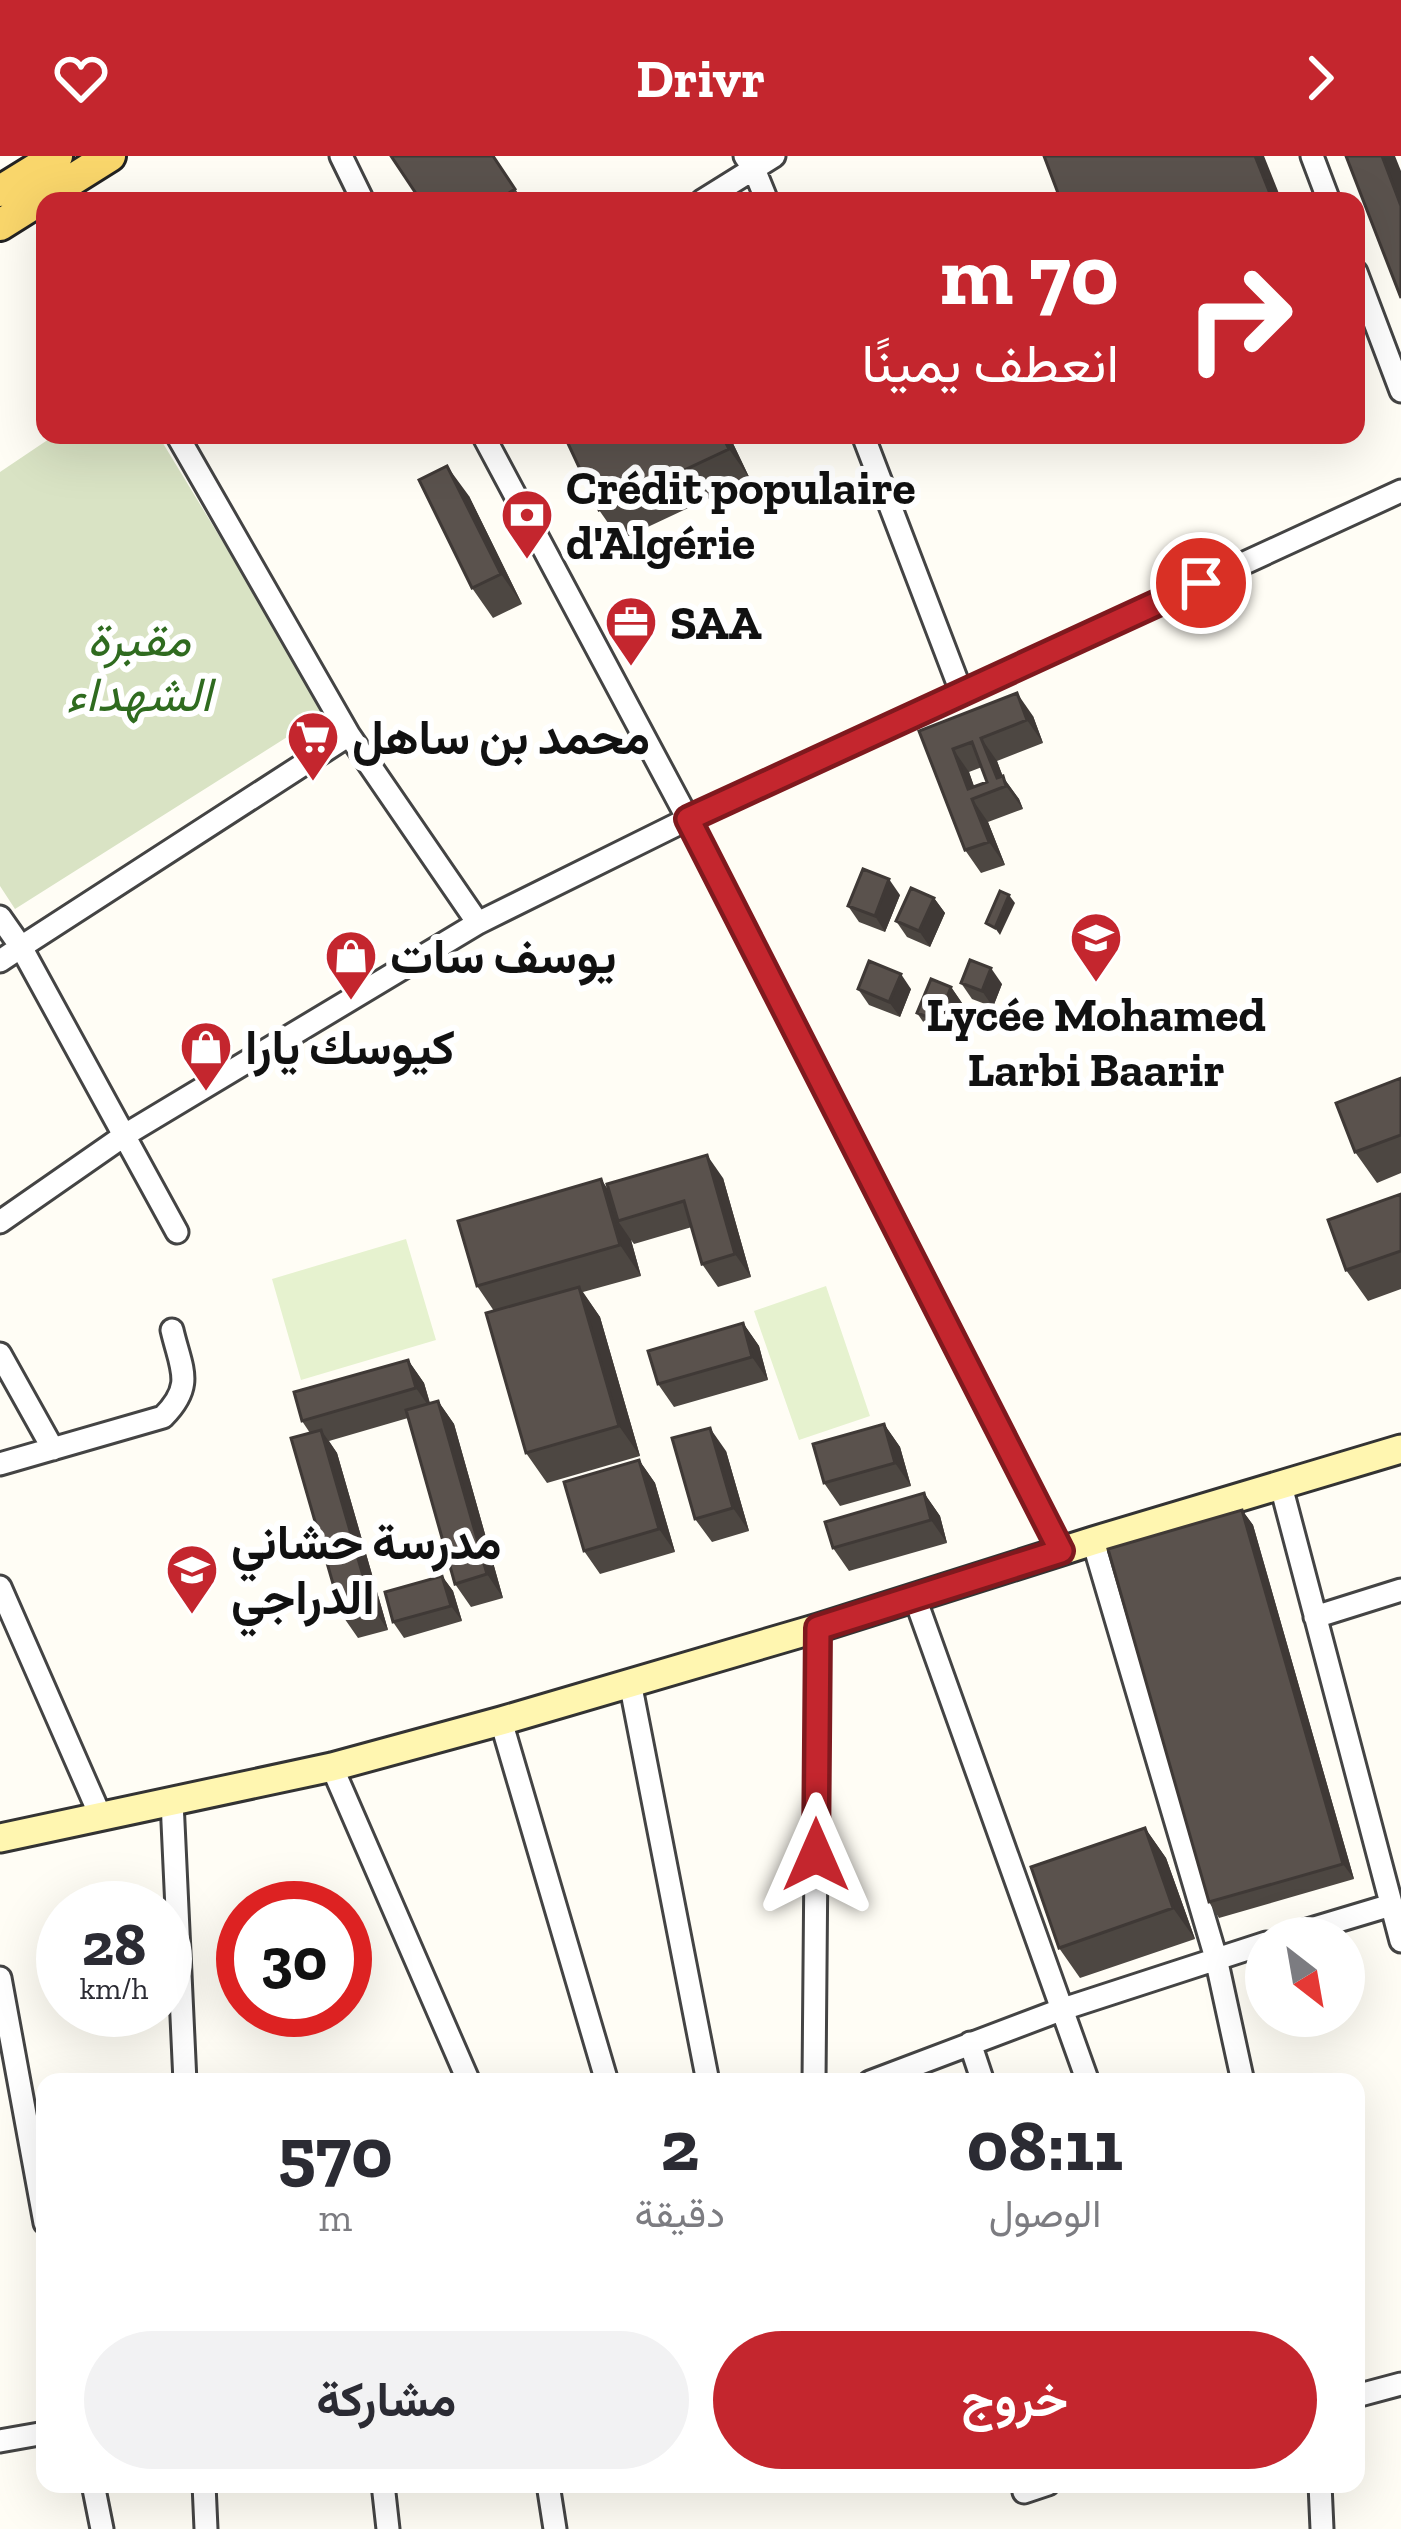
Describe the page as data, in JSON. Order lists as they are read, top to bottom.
{
  "parks": ["مقبرة الشهداء"],
  "places": {
    "bank": ["Crédit populaire d'Algérie"],
    "office": ["SAA"],
    "supermarket": ["محمد بن ساهل"],
    "school or university": ["Lycée Mohamed Larbi Baarir", "مدرسة حشاني الدراجي"],
    "shop": ["يوسف سات", "كيوسك يارا"]
  },
  "north": "bottom right",
  "page": {
    "header": "Drivr",
    "turn": ["70 m", "انعطف يمينًا"],
    "speed": "28 km/h",
    "limit": "30",
    "eta": [
      "08:11",
      "الوصول",
      "2",
      "دقيقة",
      "570",
      "m"
    ],
    "buttons": ["خروج", "مشاركة"]
  }
}
